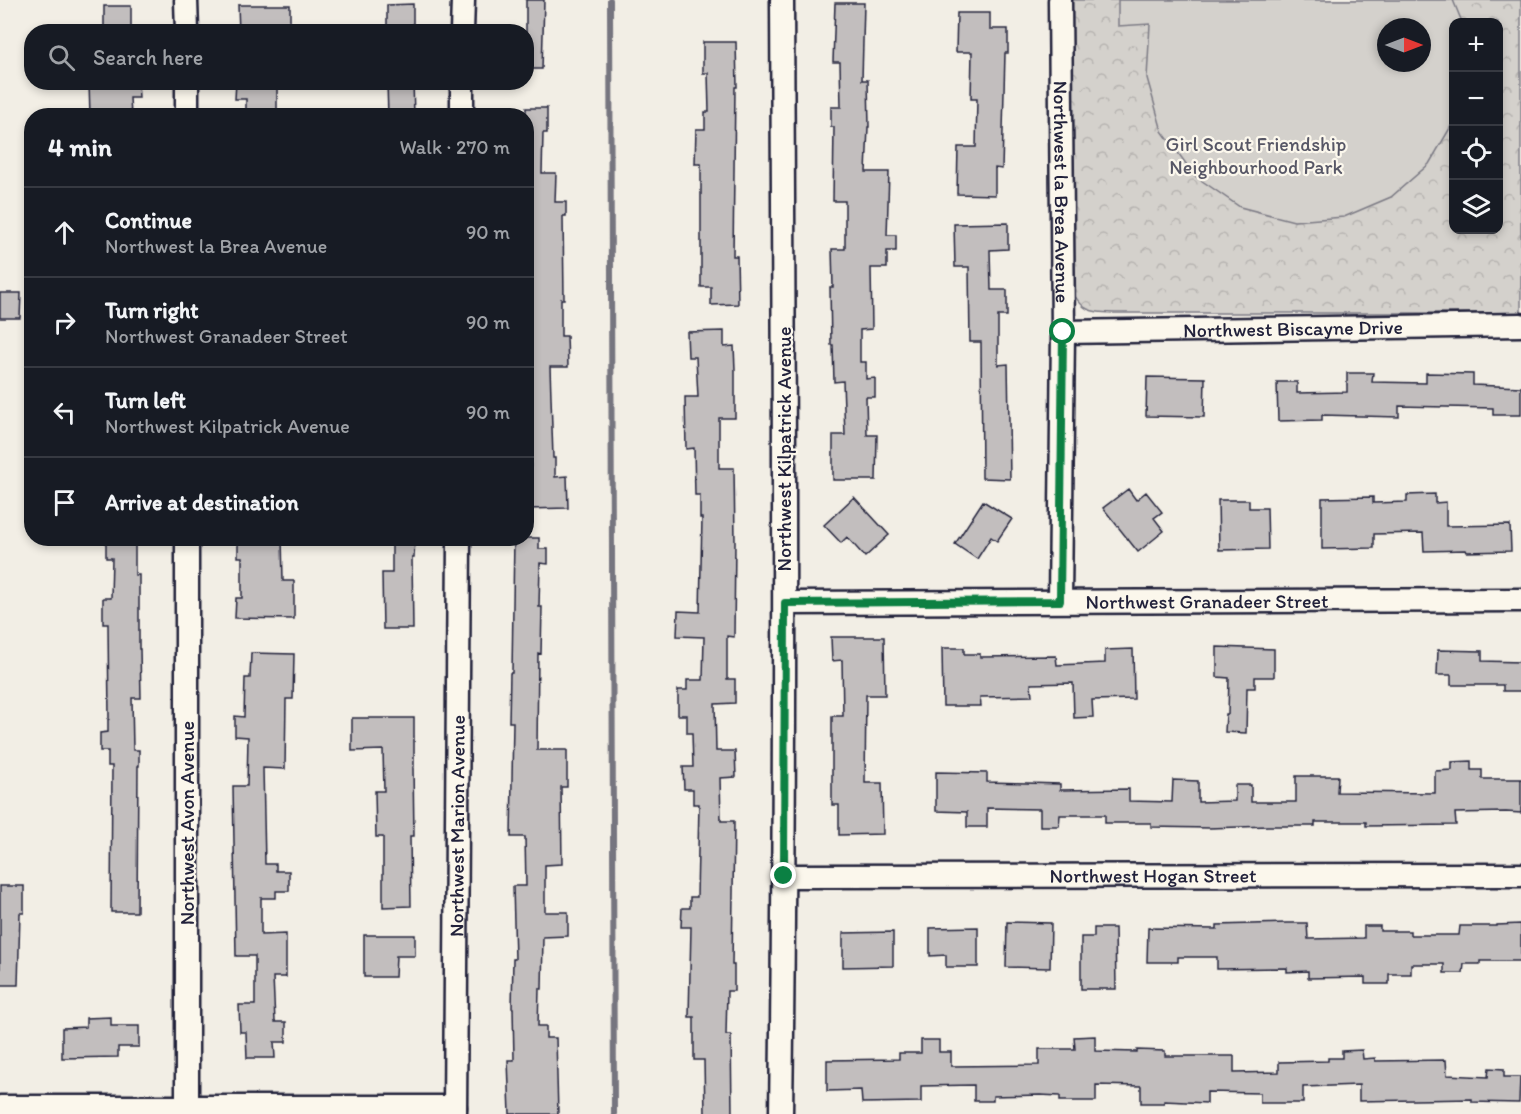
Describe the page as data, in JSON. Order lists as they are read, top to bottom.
{
  "streets": {
    "street": [
      "Northwest la Brea Avenue",
      "Northwest Biscayne Drive",
      "Northwest Kilpatrick Avenue",
      "Northwest Granadeer Street",
      "Northwest Avon Avenue",
      "Northwest Marion Avenue",
      "Northwest Hogan Street"
    ]
  },
  "crossings": [
    ["Northwest la Brea Avenue", "Northwest Biscayne Drive"],
    ["Northwest la Brea Avenue", "Northwest Granadeer Street"],
    ["Northwest Kilpatrick Avenue", "Northwest Granadeer Street"],
    ["Northwest Kilpatrick Avenue", "Northwest Hogan Street"]
  ],
  "parks": ["Girl Scout Friendship Neighbourhood Park"],
  "north": "right",
  "page": {
    "map_buttons": ["+", "−"],
    "search": "Search here",
    "heading": ["4 min", "Walk · 270 m"],
    "list": [
      ["Continue", "Northwest la Brea Avenue", "90 m"],
      ["Turn right", "Northwest Granadeer Street", "90 m"],
      ["Turn left", "Northwest Kilpatrick Avenue", "90 m"],
      "Arrive at destination"
    ]
  }
}
